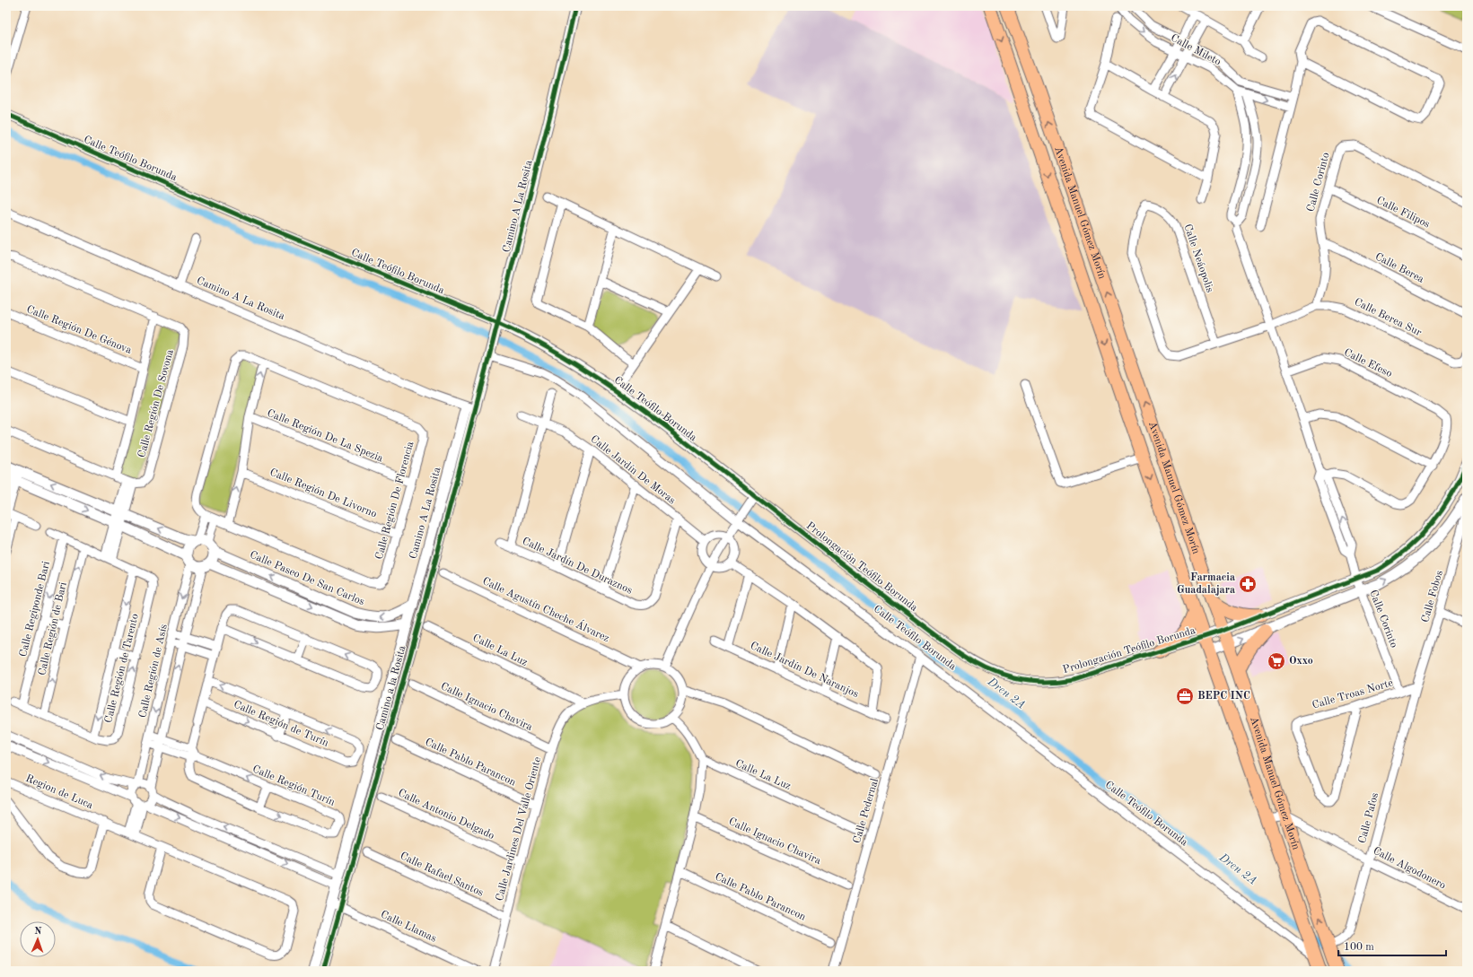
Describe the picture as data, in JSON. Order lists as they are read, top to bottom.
{
  "streets": {
    "main road": ["Avenida Manuel Gómez Morín"],
    "street": [
      "Calle Mileto",
      "Calle Teófilo Borunda",
      "Calle Corinto",
      "Camino A La Rosita",
      "Calle Filipos",
      "Calle Neáopolis",
      "Calle Berea",
      "Calle Berea Sur",
      "Calle Región De Génova",
      "Calle Efeso",
      "Calle Región De Sovona",
      "Calle Región De La Spezia",
      "Calle Jardín De Moras",
      "Calle Región De Livorno",
      "Calle Región De Florencia",
      "Calle Jardín De Duraznos",
      "Prolongación Teófilo Borunda",
      "Calle Paseo De San Carlos",
      "Calle Fobos",
      "Calle Regiponde Bari",
      "Calle Agustín Cheche Álvarez",
      "Calle Región de Bari",
      "Calle La Luz",
      "Calle Región de Tarento",
      "Calle Jardín De Naranjos",
      "Calle Región de Asís",
      "Camino a la Rosita",
      "Calle Troas Norte",
      "Calle Ignacio Chavira",
      "Calle Región de Turín",
      "Calle Pablo Parancon",
      "Calle Región Turín",
      "Region de Luca",
      "Calle Pedernal",
      "Calle Antonio Delgado",
      "Calle Pafos",
      "Calle Jardines Del Valle Oriente",
      "Calle Algodonero",
      "Calle Rafael Santos",
      "Calle Llamas"
    ]
  },
  "crossings": [
    ["Calle Teófilo Borunda", "Camino A La Rosita"],
    ["Calle Teófilo Borunda", "Avenida Manuel Gómez Morín"],
    ["Calle Teófilo Borunda", "Prolongación Teófilo Borunda"],
    ["Calle Teófilo Borunda", "Calle Pedernal"],
    ["Calle Corinto", "Calle Filipos"],
    ["Calle Corinto", "Calle Berea"],
    ["Calle Corinto", "Calle Berea Sur"],
    ["Calle Corinto", "Calle Efeso"],
    ["Calle Corinto", "Prolongación Teófilo Borunda"],
    ["Calle Corinto", "Calle Troas Norte"],
    ["Camino A La Rosita", "Calle Paseo De San Carlos"],
    ["Camino A La Rosita", "Camino a la Rosita"],
    ["Avenida Manuel Gómez Morín", "Prolongación Teófilo Borunda"],
    ["Avenida Manuel Gómez Morín", "Calle Pafos"],
    ["Avenida Manuel Gómez Morín", "Calle Algodonero"],
    ["Calle Región De Génova", "Calle Región De Sovona"],
    ["Calle Región De La Spezia", "Calle Región De Florencia"],
    ["Calle Jardín De Moras", "Calle Jardín De Duraznos"],
    ["Calle Región De Livorno", "Calle Región De Florencia"],
    ["Calle Paseo De San Carlos", "Calle Región de Asís"],
    ["Calle Paseo De San Carlos", "Camino a la Rosita"],
    ["Calle Fobos", "Calle Troas Norte"],
    ["Calle Fobos", "Calle Pafos"],
    ["Calle Regiponde Bari", "Calle Región de Tarento"],
    ["Calle Región de Bari", "Calle Región de Tarento"],
    ["Calle La Luz", "Calle Jardines Del Valle Oriente"],
    ["Camino a la Rosita", "Calle Llamas"],
    ["Calle Troas Norte", "Calle Pafos"],
    ["Calle Ignacio Chavira", "Calle Jardines Del Valle Oriente"],
    ["Calle Pablo Parancon", "Calle Jardines Del Valle Oriente"],
    ["Calle Antonio Delgado", "Calle Jardines Del Valle Oriente"],
    ["Calle Pafos", "Calle Algodonero"],
    ["Calle Jardines Del Valle Oriente", "Calle Rafael Santos"]
  ],
  "one_way": ["Calle Región de Bari"],
  "water": ["Dren 2A"],
  "places": {
    "pharmacy": ["Farmacia Guadalajara"],
    "supermarket": ["Oxxo"],
    "office": ["BEPC INC"]
  },
  "scale_bar": "100 m",
  "north": "top"
}
